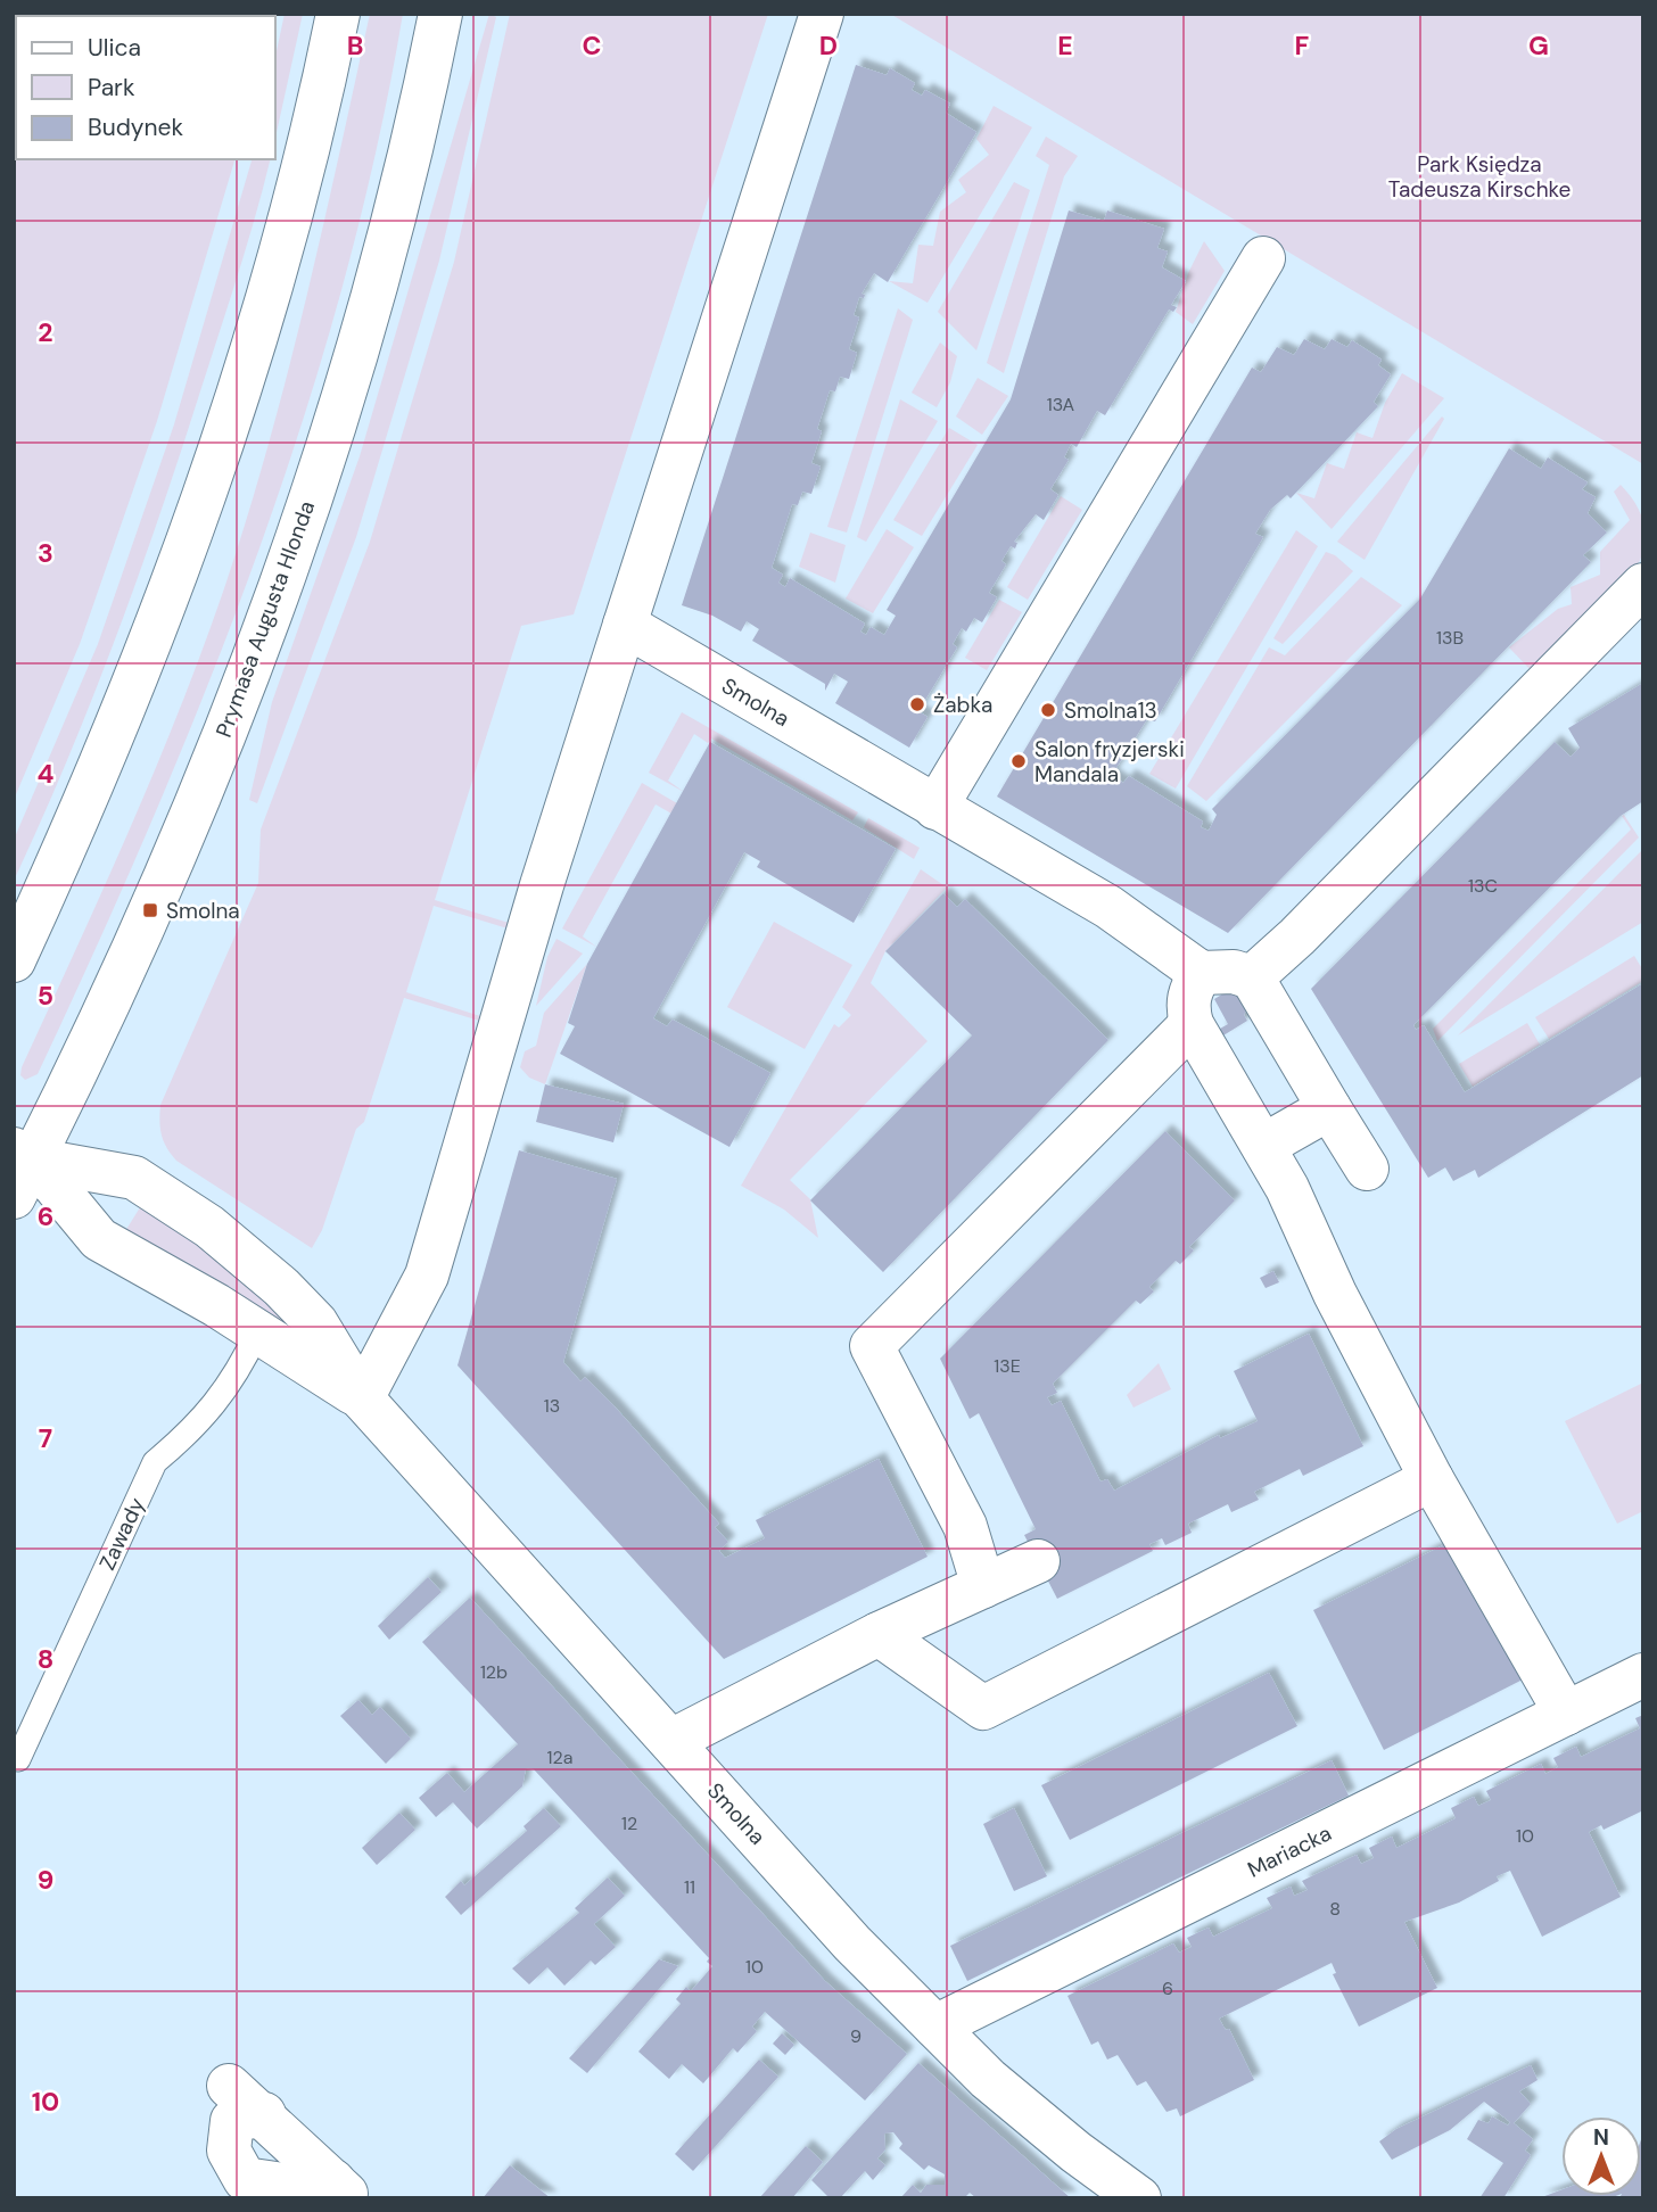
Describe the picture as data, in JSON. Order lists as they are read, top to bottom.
{
  "streets": {
    "street": ["Prymasa Augusta Hlonda", "Smolna", "Mariacka"],
    "lane": ["Zawady"]
  },
  "crossings": [
    ["Prymasa Augusta Hlonda", "Smolna"],
    ["Smolna", "Zawady"],
    ["Smolna", "Mariacka"]
  ],
  "parks": ["Park Księdza Tadeusza Kirschke"],
  "places": {
    "other": ["Żabka", "Smolna13", "Salon fryzjerski Mandala"],
    "transit": ["Smolna"]
  },
  "house_numbers": [
    "13A",
    "13B",
    "13C",
    "13E",
    "13",
    "12b",
    "12a",
    "12",
    "10",
    "11",
    "8",
    "10",
    "6",
    "9"
  ],
  "legend": ["Ulica", "Park", "Budynek"],
  "north": "top",
  "grid": {
    "columns": [
      "B",
      "C",
      "D",
      "E",
      "F",
      "G"
    ],
    "rows": [
      "2",
      "3",
      "4",
      "5",
      "6",
      "7",
      "8",
      "9",
      "10"
    ]
  }
}
